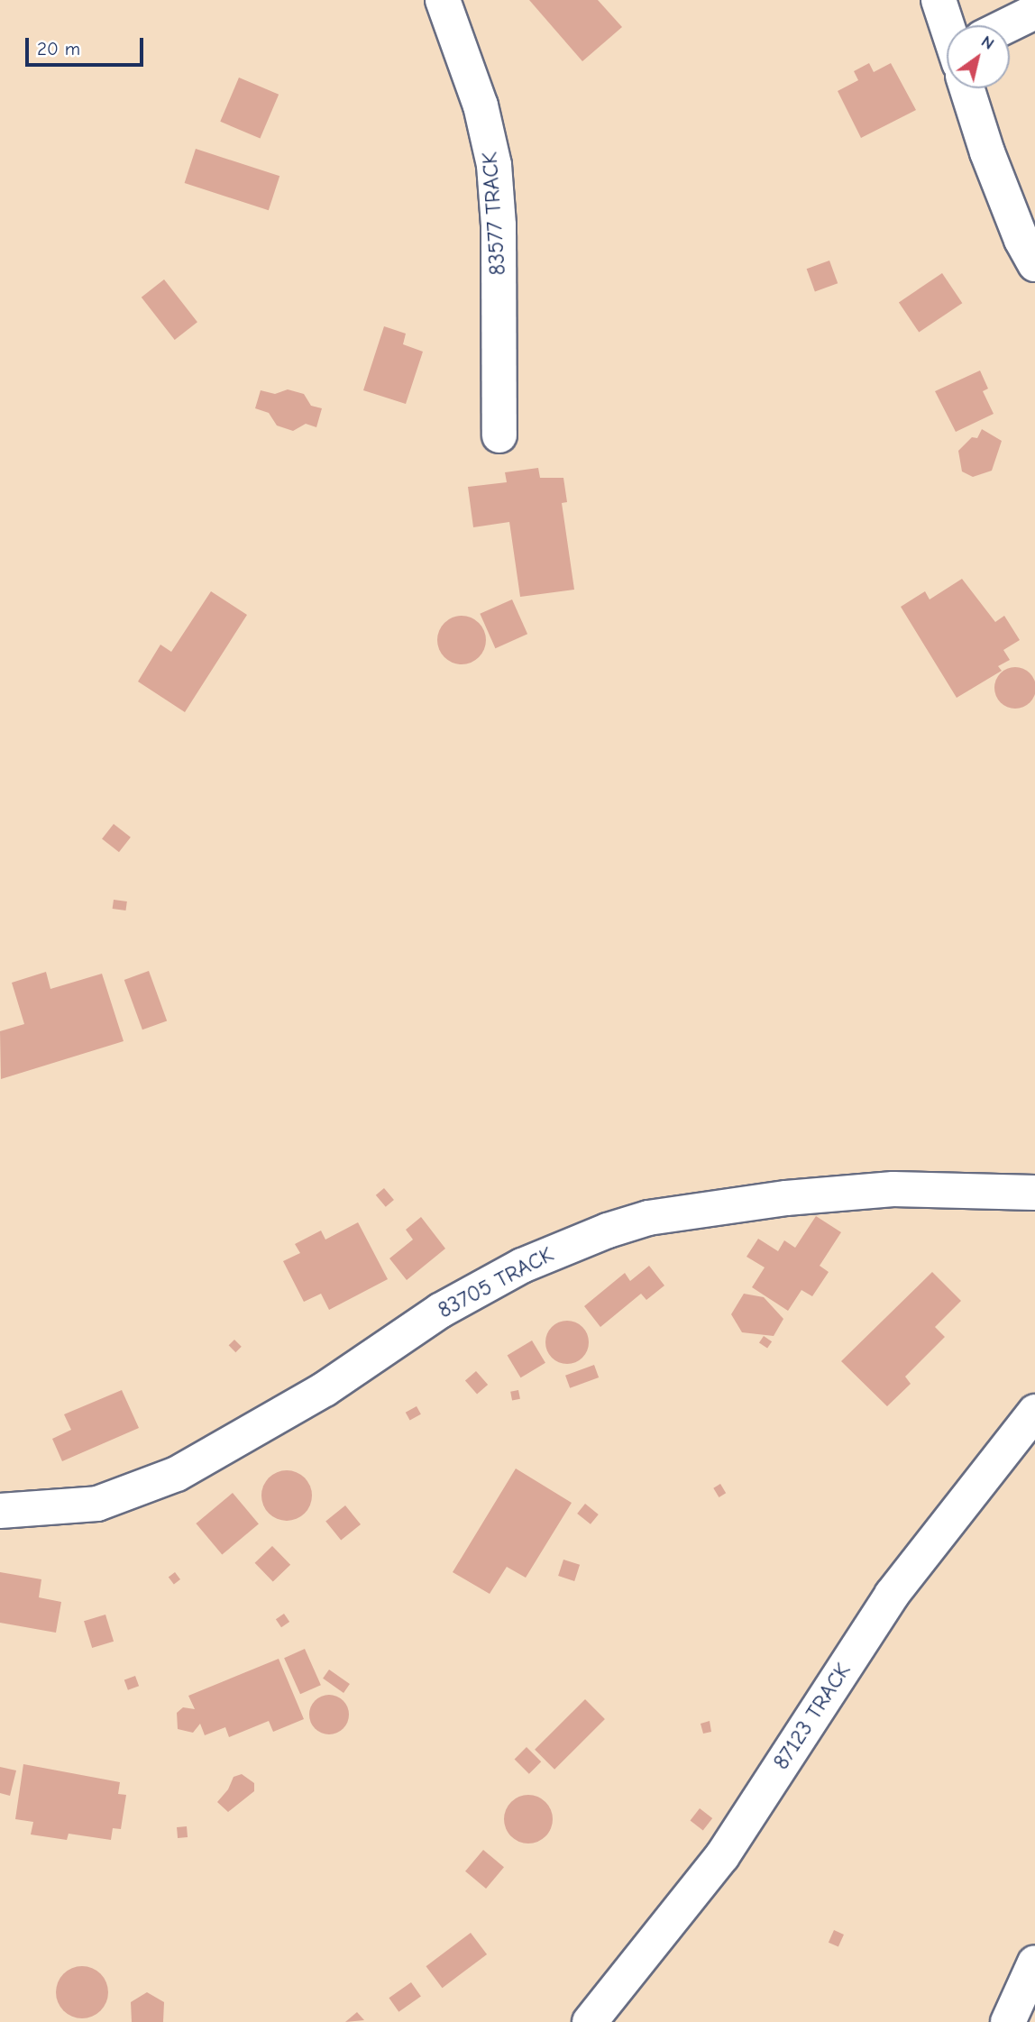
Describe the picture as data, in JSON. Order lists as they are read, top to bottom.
{
  "streets": {
    "street": ["83577 TRACK", "83705 TRACK", "87123 TRACK"]
  },
  "scale_bar": "20 m",
  "north": "top right"
}
